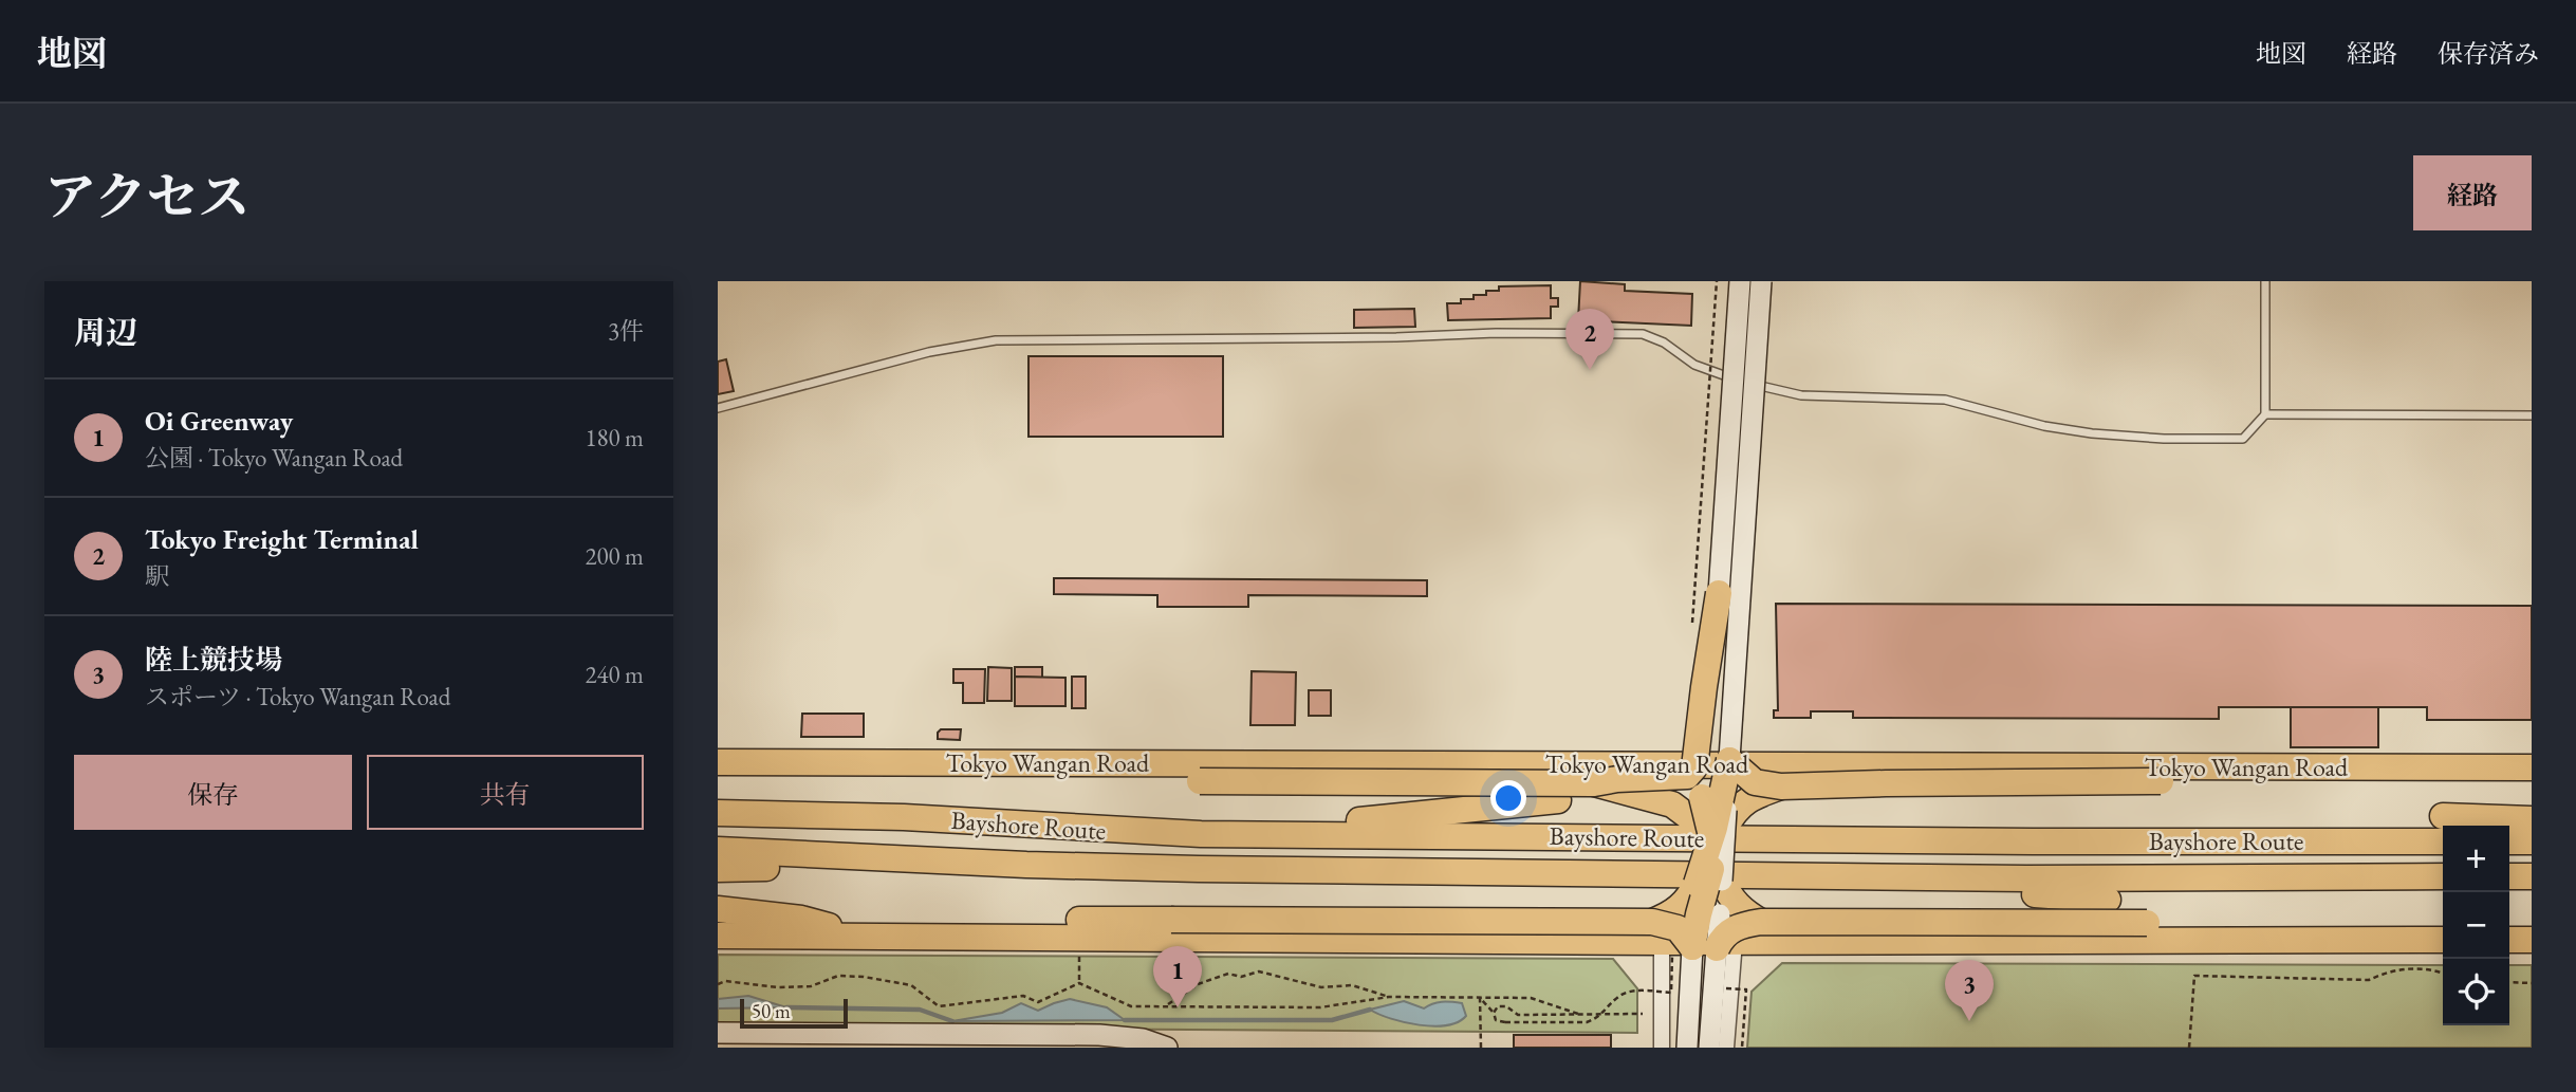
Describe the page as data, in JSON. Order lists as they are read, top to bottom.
{
  "streets": {
    "highway": ["Tokyo Wangan Road", "Bayshore Route"]
  },
  "scale_bar": "50 m",
  "page": {
    "header": "地図",
    "nav": ["地図", "経路", "保存済み"],
    "title": "アクセス",
    "buttons": [
      "経路",
      ["保存", "共有"]
    ],
    "heading": ["周辺", "3件"],
    "pins": ["2", "1", "3"],
    "list": [
      {
        "mark": "1",
        "name": "Oi Greenway",
        "note": "公園 · Tokyo Wangan Road",
        "value": "180 m"
      },
      {
        "mark": "2",
        "name": "Tokyo Freight Terminal",
        "note": "駅",
        "value": "200 m"
      },
      {
        "mark": "3",
        "name": "陸上競技場",
        "note": "スポーツ · Tokyo Wangan Road",
        "value": "240 m"
      }
    ],
    "map_buttons": ["+", "−"],
    "scale": "50 m"
  }
}
